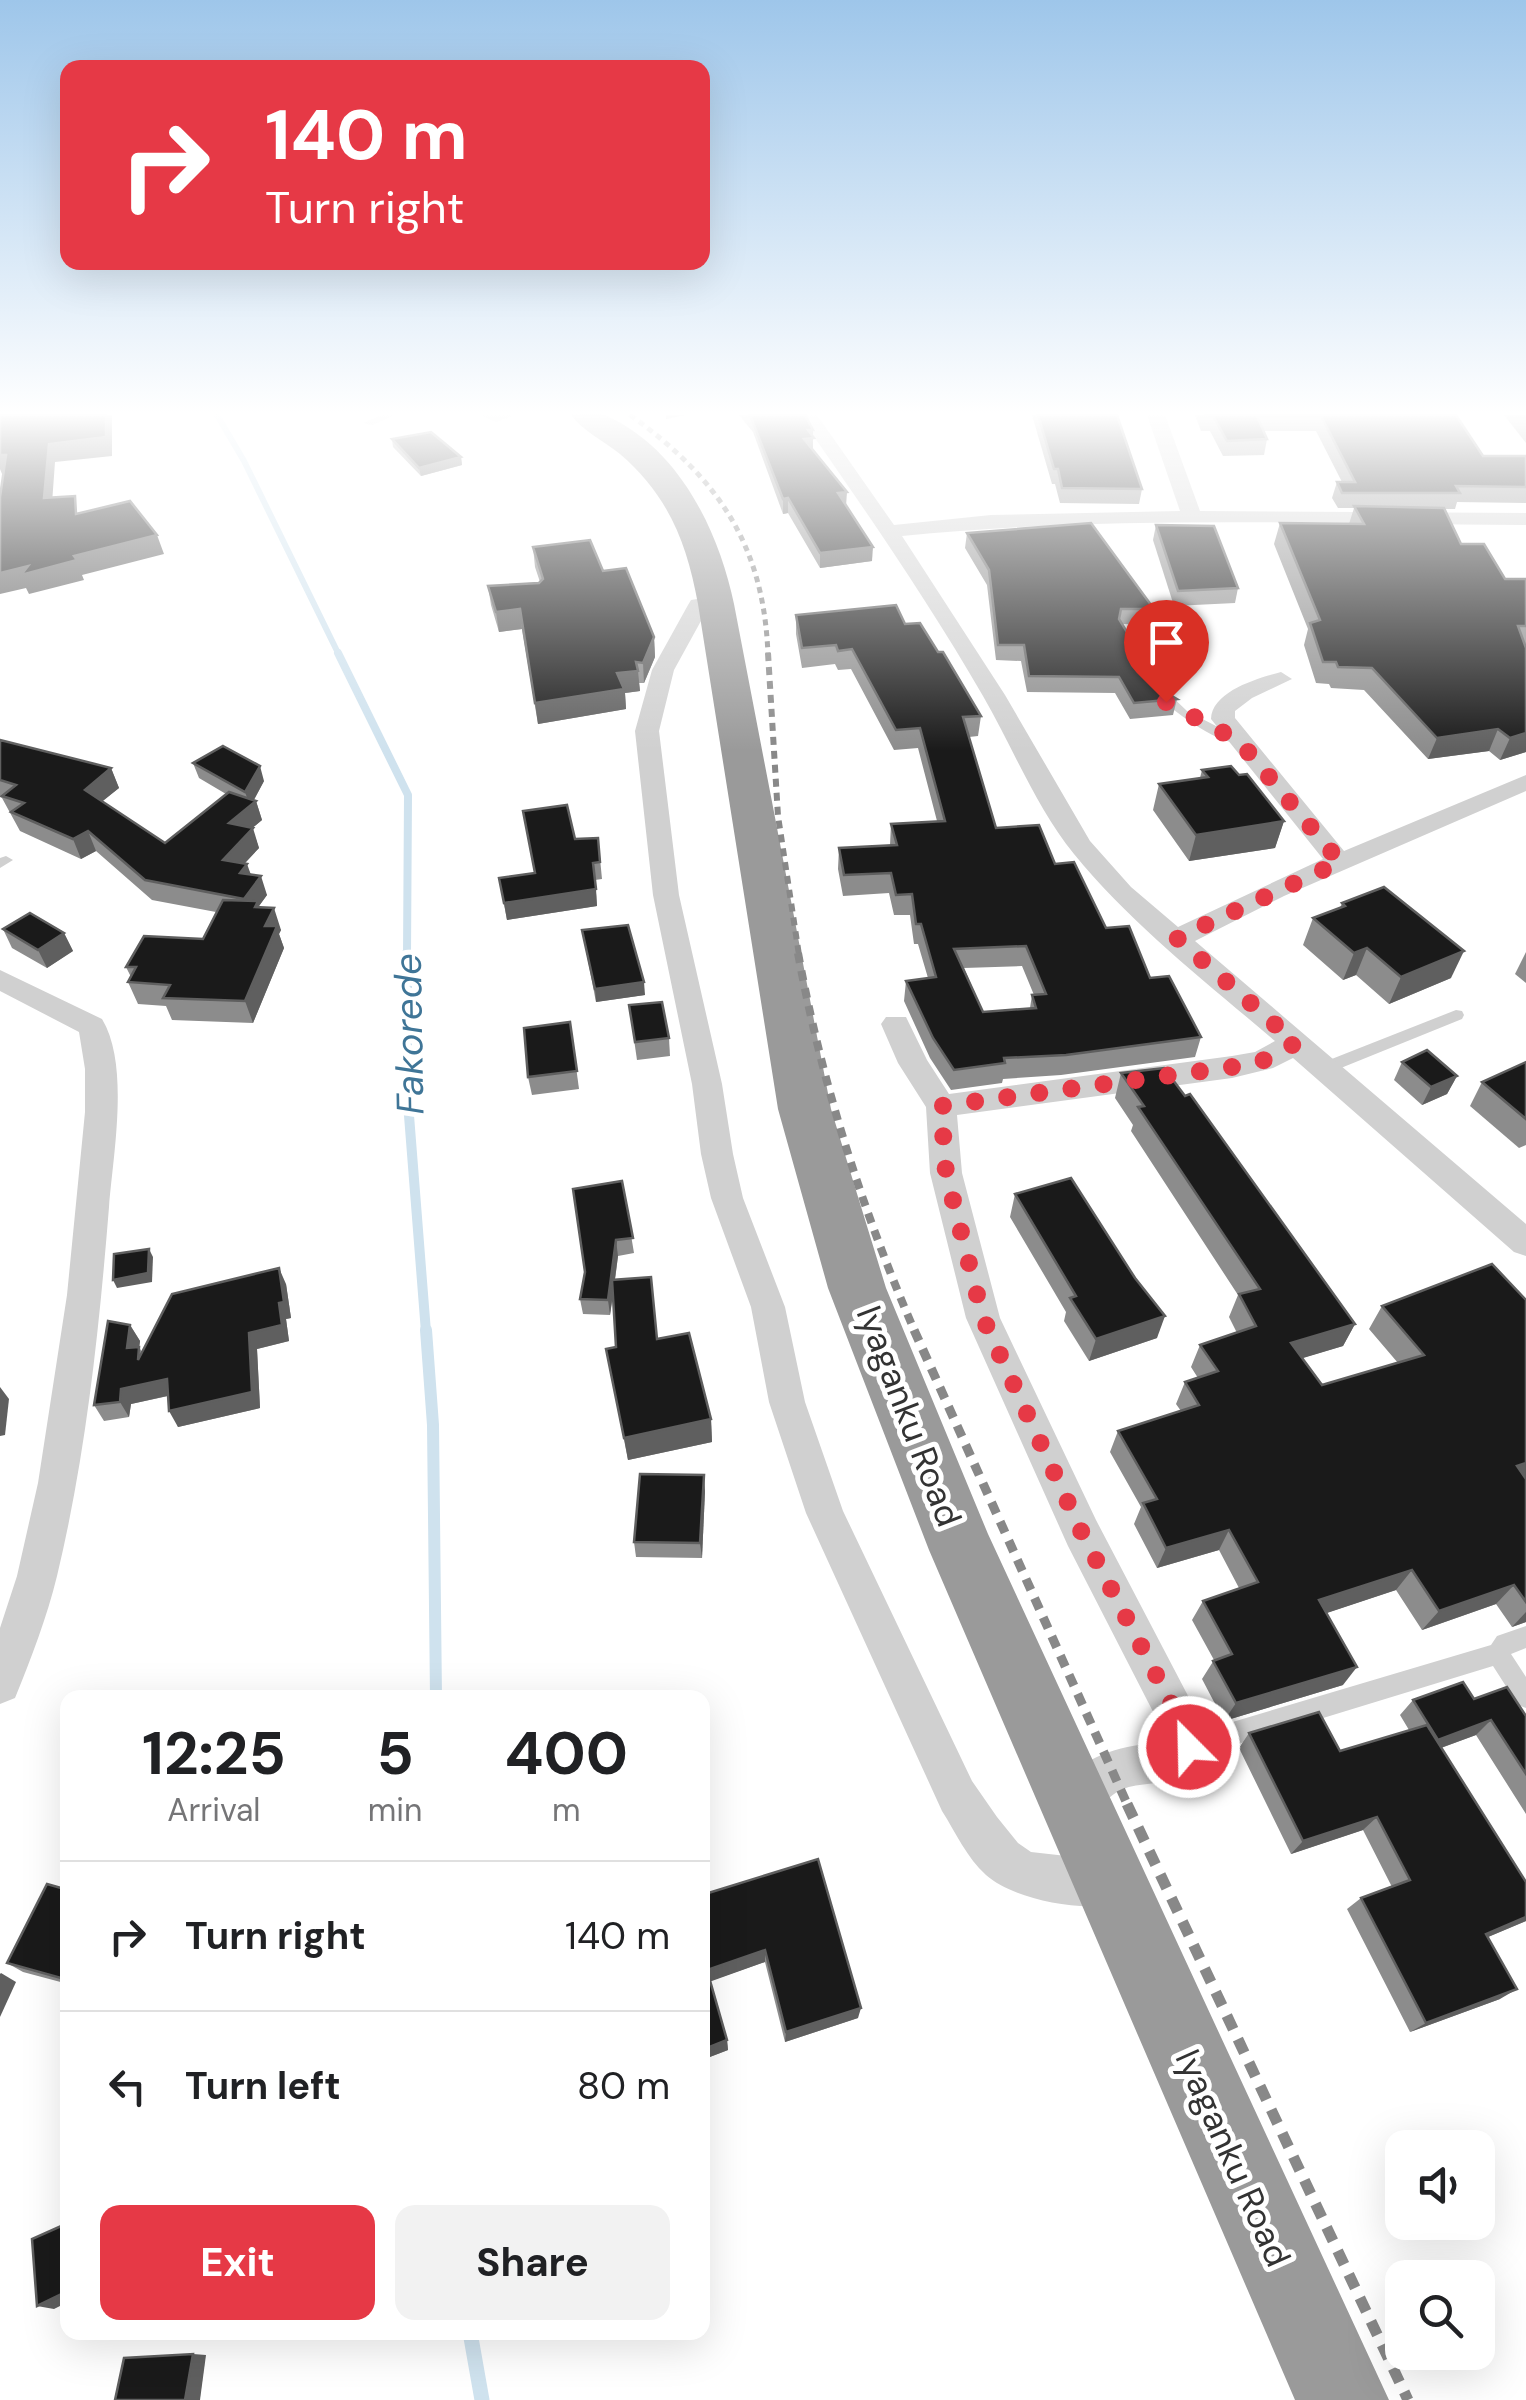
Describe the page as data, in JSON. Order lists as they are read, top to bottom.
{
  "streets": {
    "highway": ["Iyaganku Road"]
  },
  "water": ["Fakorede"],
  "page": {
    "turn": ["140 m", "Turn right"],
    "eta": [
      "12:25",
      "Arrival",
      "5",
      "min",
      "400",
      "m"
    ],
    "list": [
      {
        "name": "Turn right",
        "value": "140 m"
      },
      {
        "name": "Turn left",
        "value": "80 m"
      }
    ],
    "buttons": ["Exit", "Share"]
  }
}
